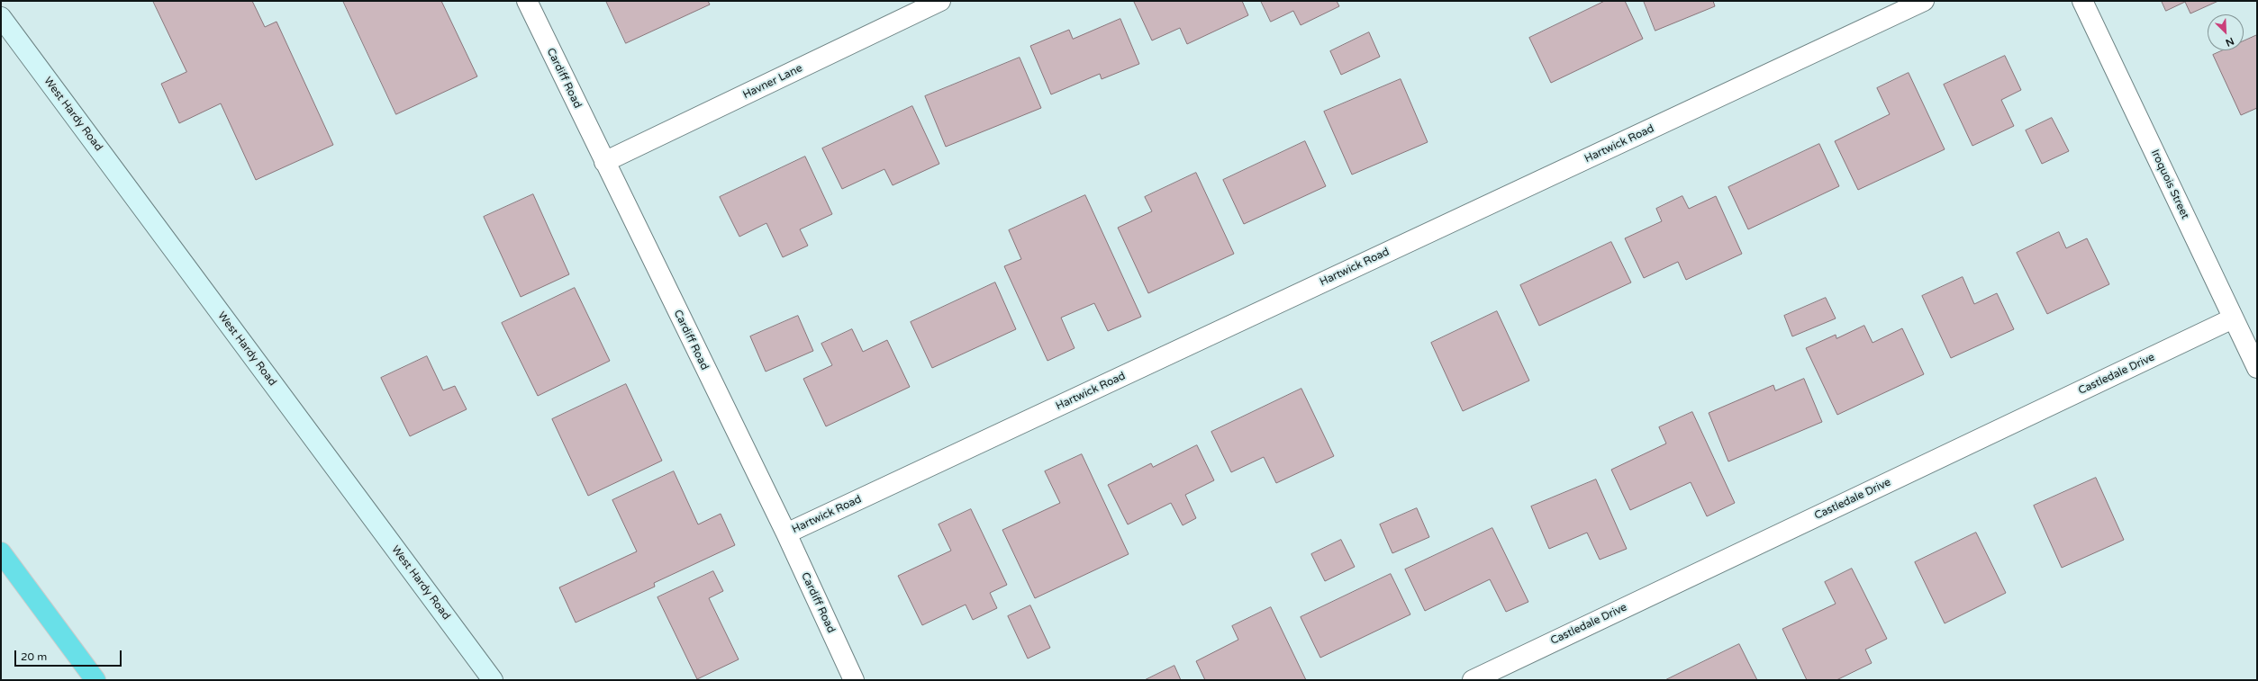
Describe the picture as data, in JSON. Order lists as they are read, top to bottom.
{
  "streets": {
    "main road": ["West Hardy Road"],
    "street": [
      "Cardiff Road",
      "Havner Lane",
      "Hartwick Road",
      "Iroquois Street",
      "Castledale Drive"
    ]
  },
  "crossings": [
    ["Cardiff Road", "Havner Lane"],
    ["Cardiff Road", "Hartwick Road"],
    ["Iroquois Street", "Castledale Drive"]
  ],
  "scale_bar": "20 m",
  "north": "bottom right"
}
